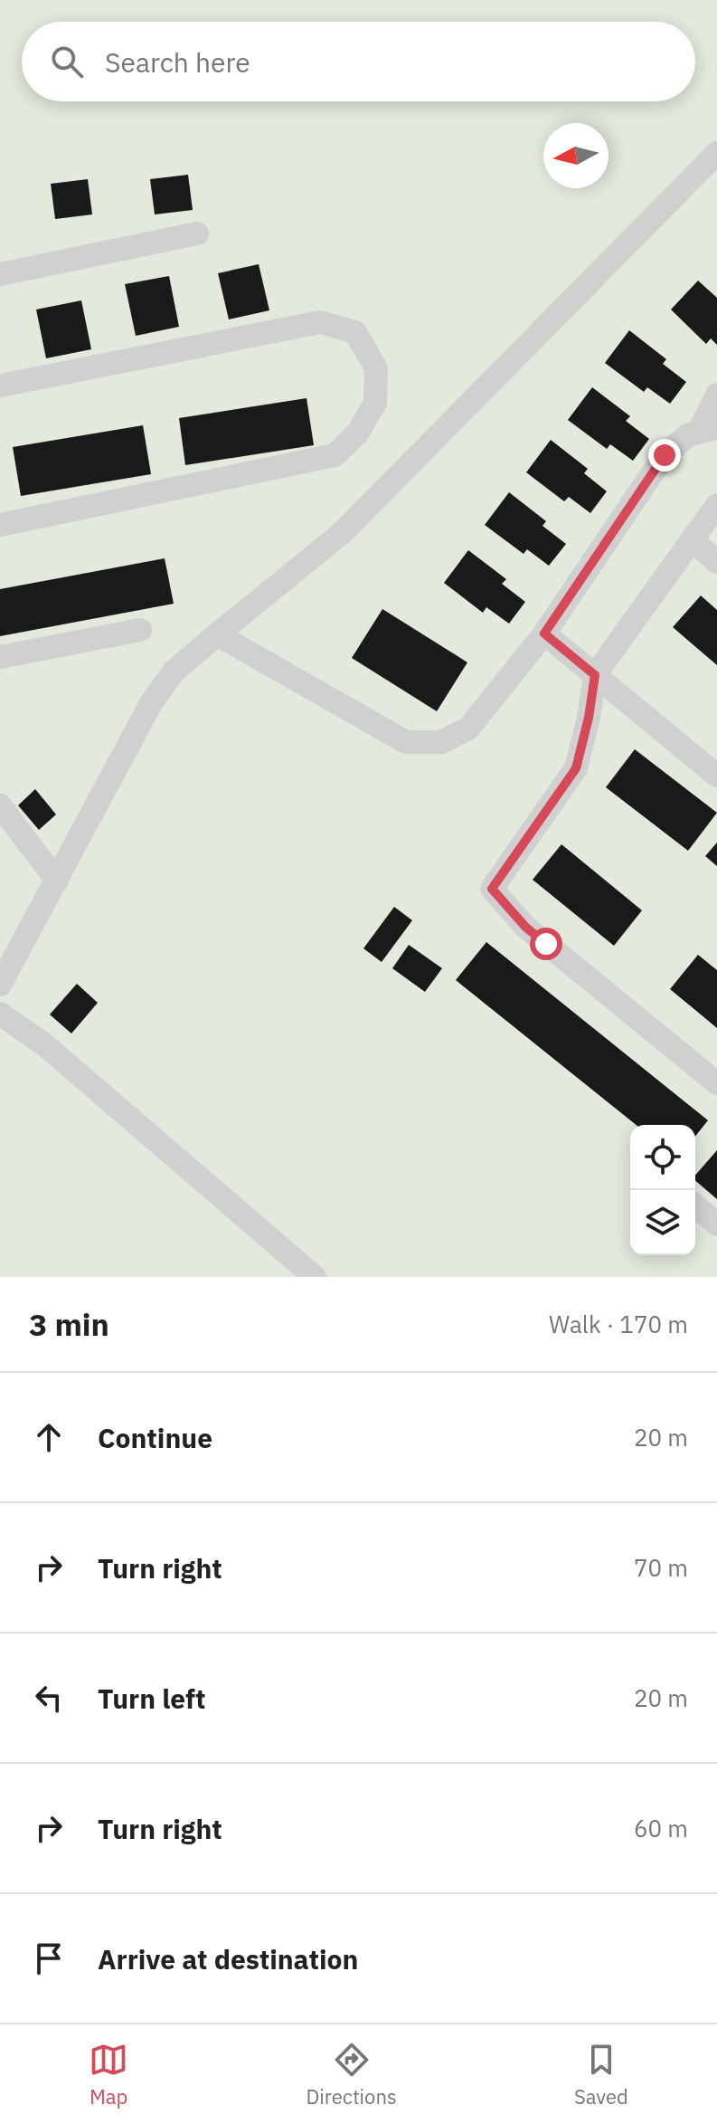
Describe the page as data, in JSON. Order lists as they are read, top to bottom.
{
  "north": "left",
  "page": {
    "search": "Search here",
    "heading": ["3 min", "Walk · 170 m"],
    "list": [
      ["Continue", "20 m"],
      ["Turn right", "70 m"],
      ["Turn left", "20 m"],
      ["Turn right", "60 m"],
      "Arrive at destination"
    ],
    "nav": ["Map", "Directions", "Saved"]
  }
}
